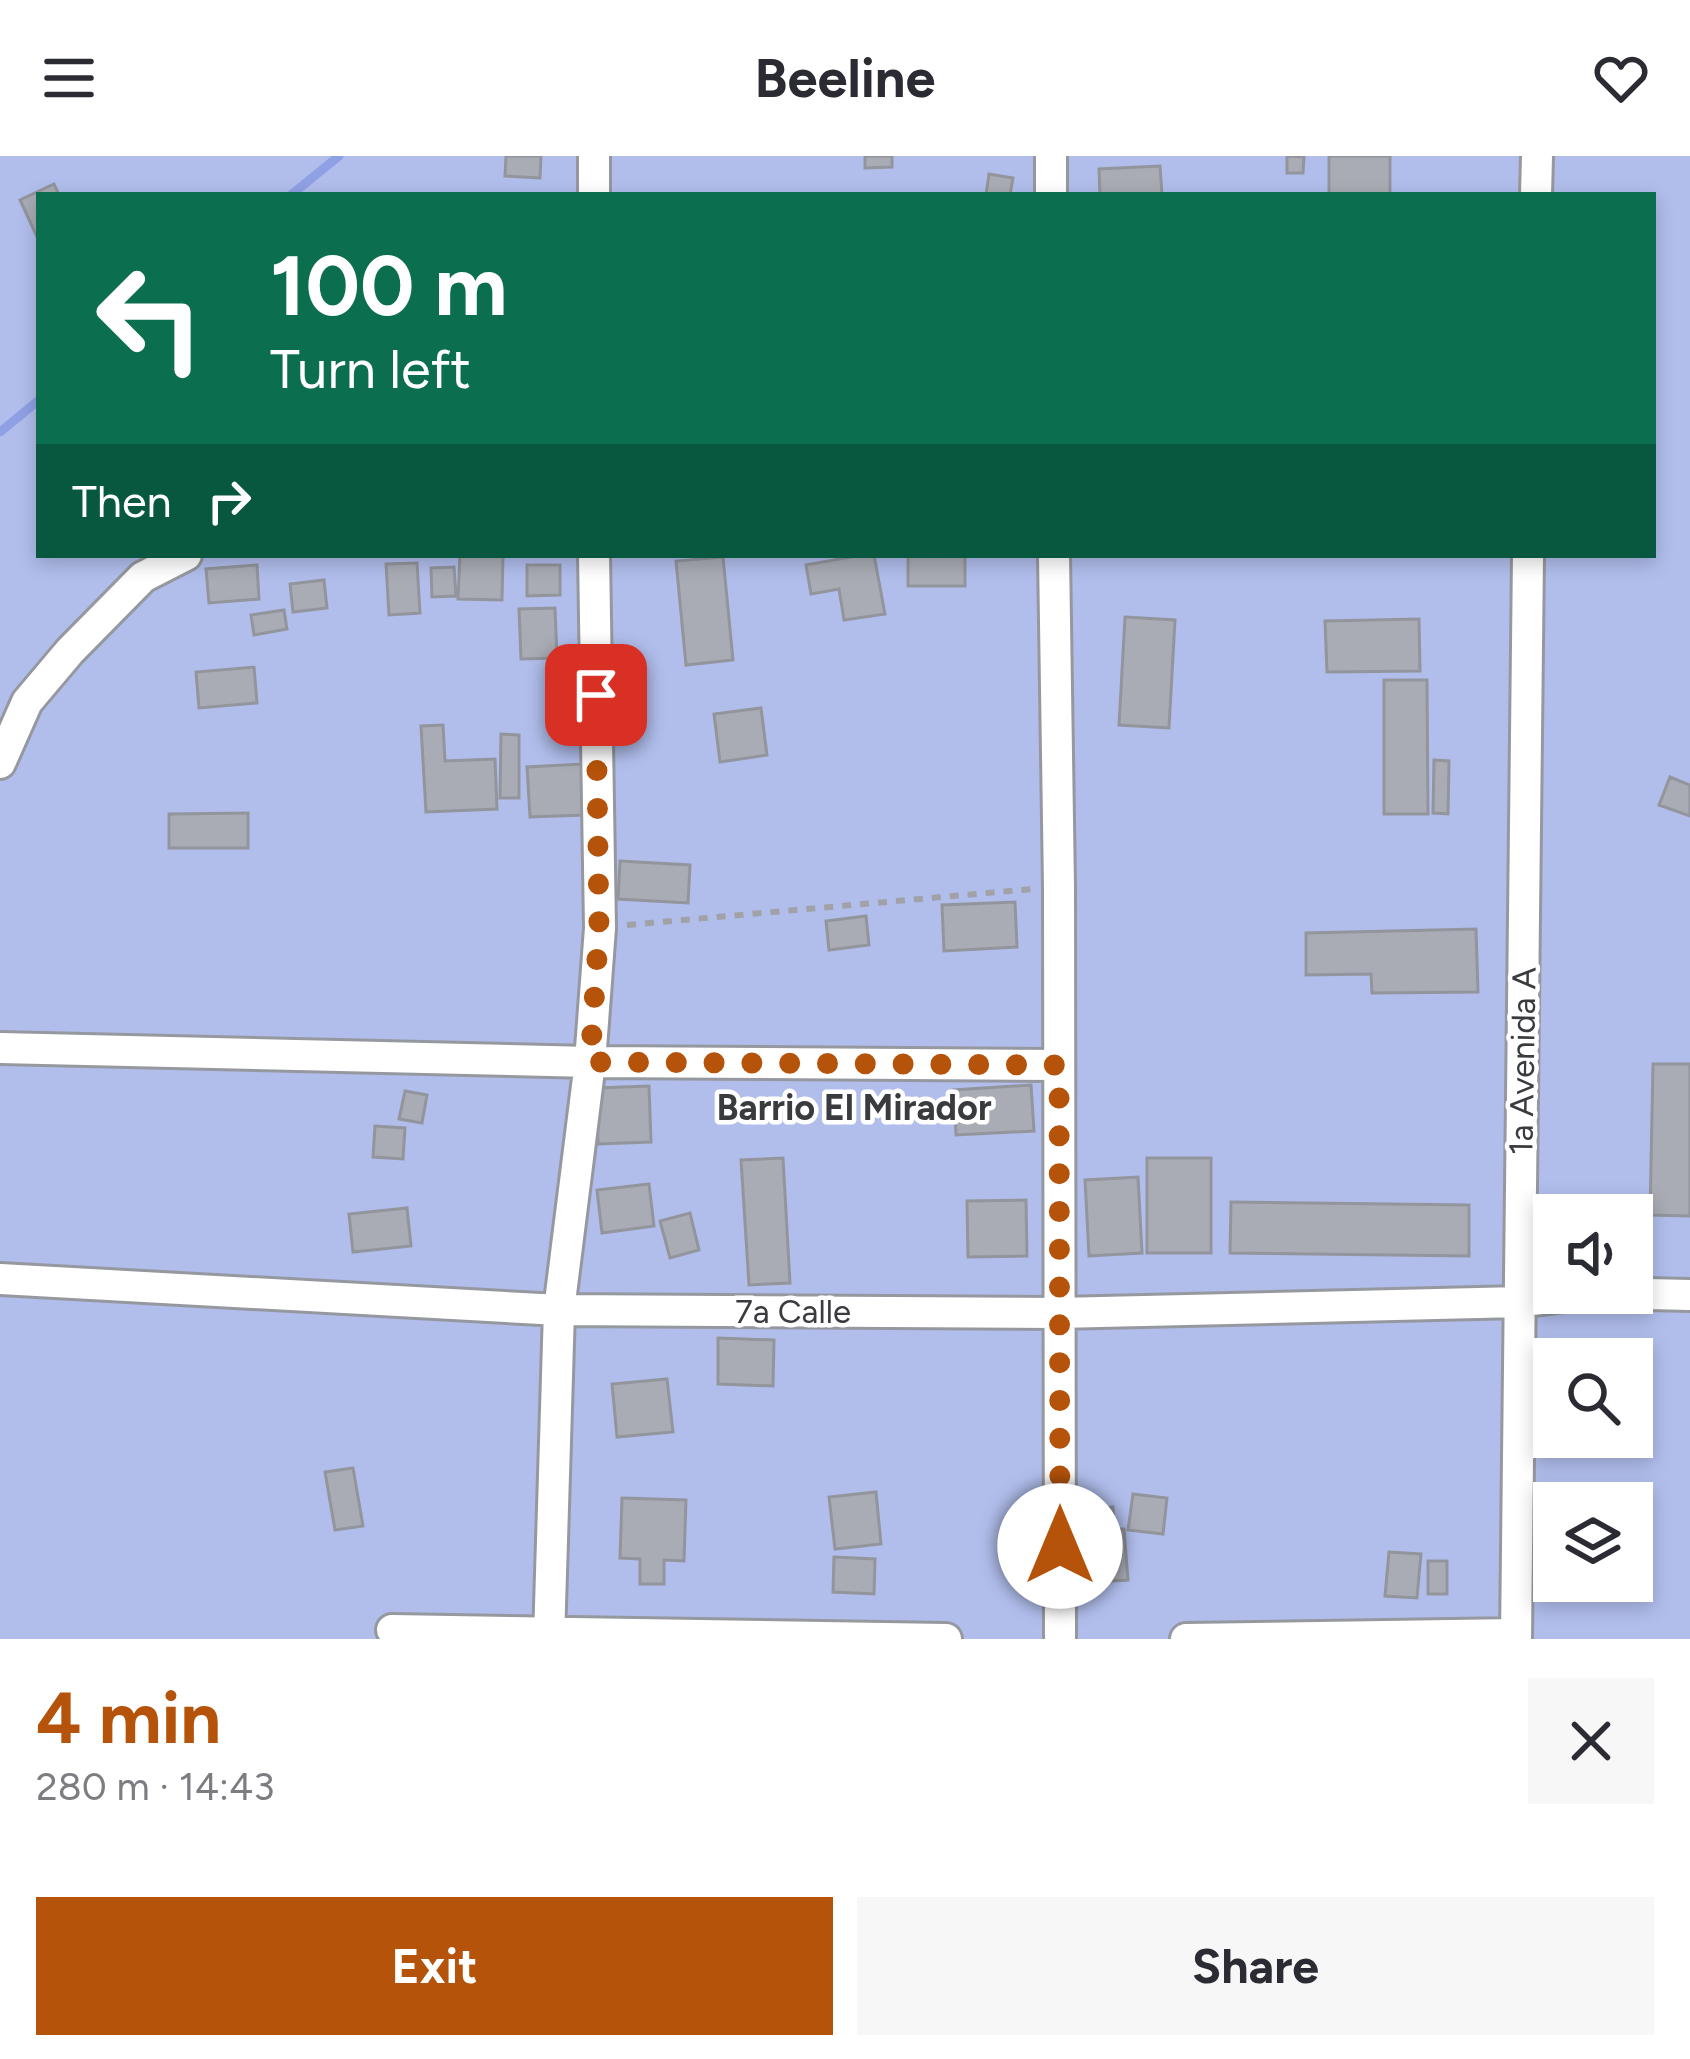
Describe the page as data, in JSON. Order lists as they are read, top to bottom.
{
  "streets": {
    "street": ["1a Avenida A", "7a Calle"]
  },
  "crossings": [
    ["1a Avenida A", "7a Calle"]
  ],
  "districts": ["Barrio El Mirador"],
  "page": {
    "header": "Beeline",
    "turn": ["100 m", "Turn left"],
    "then": "Then",
    "heading": ["4 min", "280 m · 14:43"],
    "buttons": ["Exit", "Share"]
  }
}
